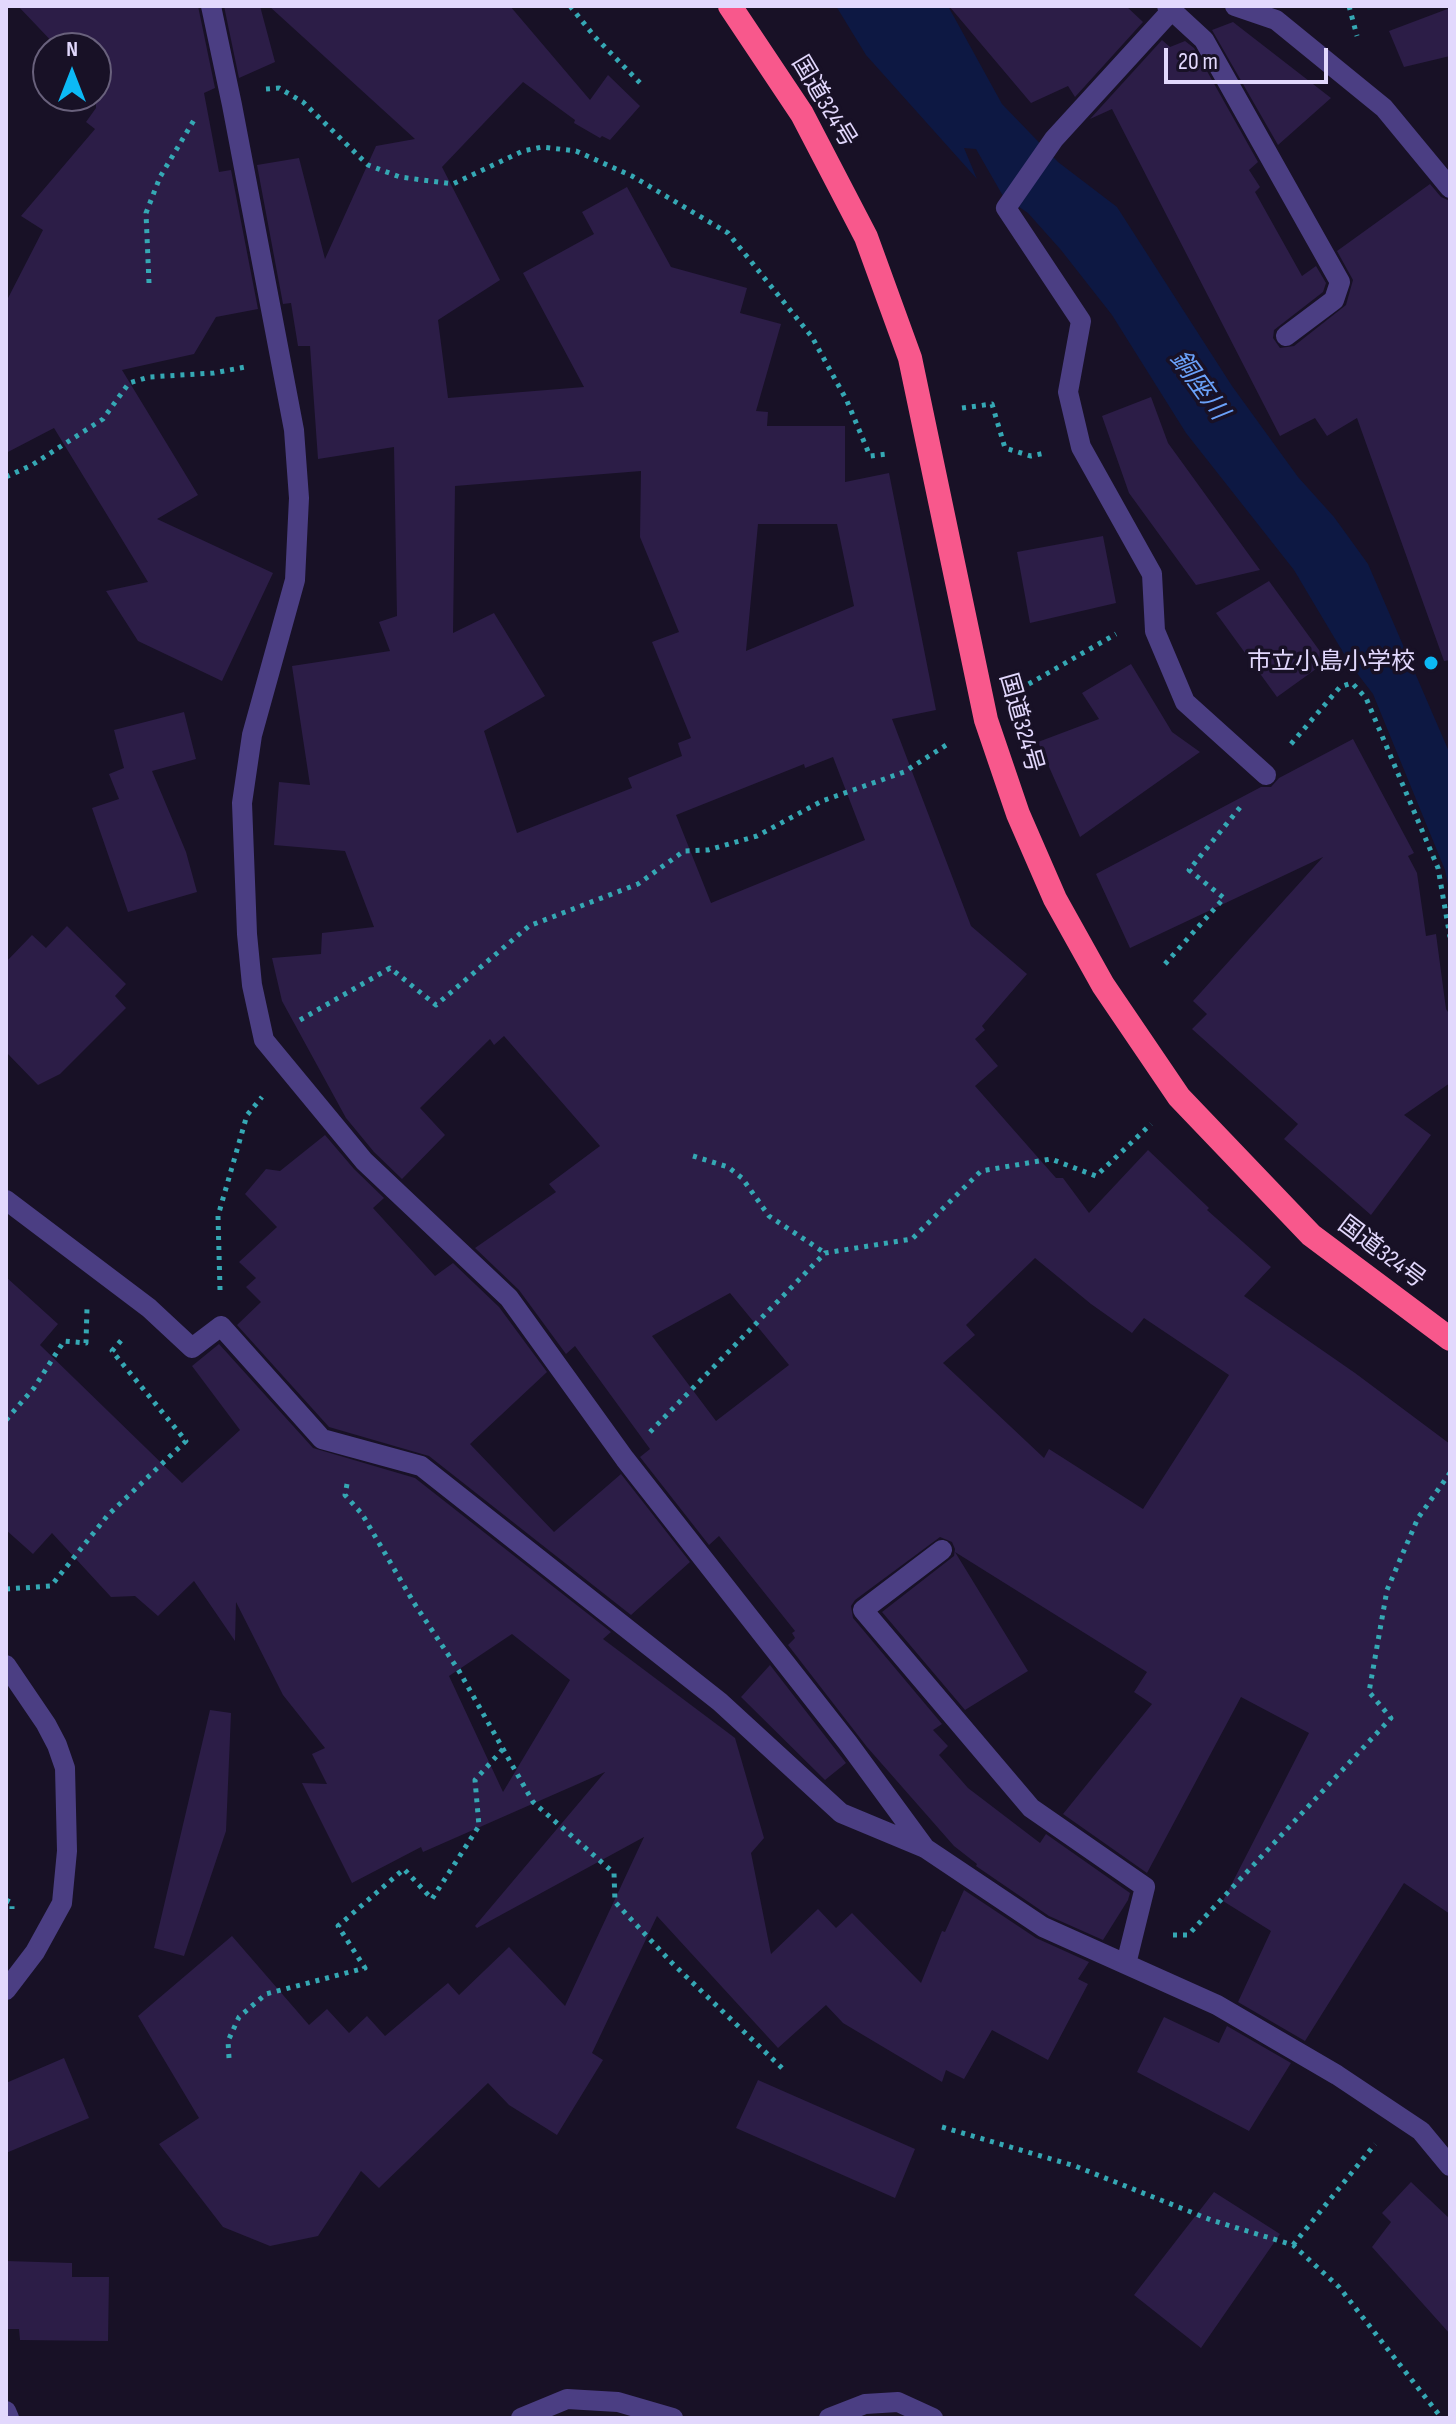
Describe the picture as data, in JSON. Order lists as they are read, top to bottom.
{
  "streets": {
    "highway": ["国道324号"]
  },
  "water": ["銅座川"],
  "places": ["市立小島小学校"],
  "scale_bar": "20 m",
  "north": "top"
}
